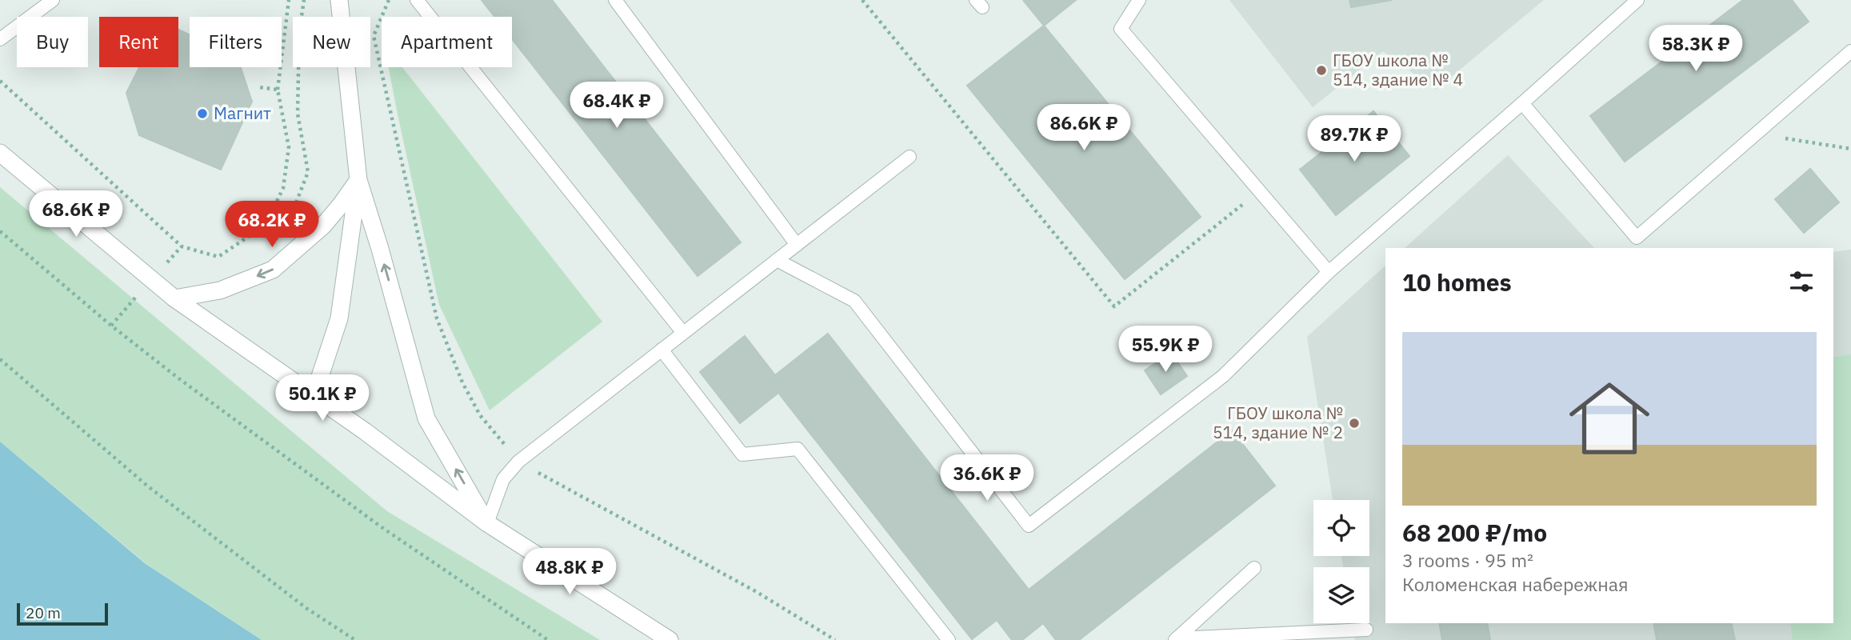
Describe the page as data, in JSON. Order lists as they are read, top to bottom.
{
  "places": ["ГБОУ школа № 514, здание № 4", "Магнит", "ГБОУ школа № 514, здание № 2"],
  "scale_bar": "20 m",
  "page": {
    "chip": [
      "Buy",
      "Rent",
      "Filters",
      "New",
      "Apartment"
    ],
    "price": [
      "58.3K ₽",
      "68.4K ₽",
      "86.6K ₽",
      "89.7K ₽",
      "68.6K ₽",
      "68.2K ₽",
      "55.9K ₽",
      "50.1K ₽",
      "36.6K ₽",
      "48.8K ₽"
    ],
    "heading": "10 homes",
    "list": [
      {
        "name": "68 200 ₽/mo",
        "note": "3 rooms · 95 m² · Коломенская набережная"
      }
    ],
    "scale": "20 m"
  }
}
